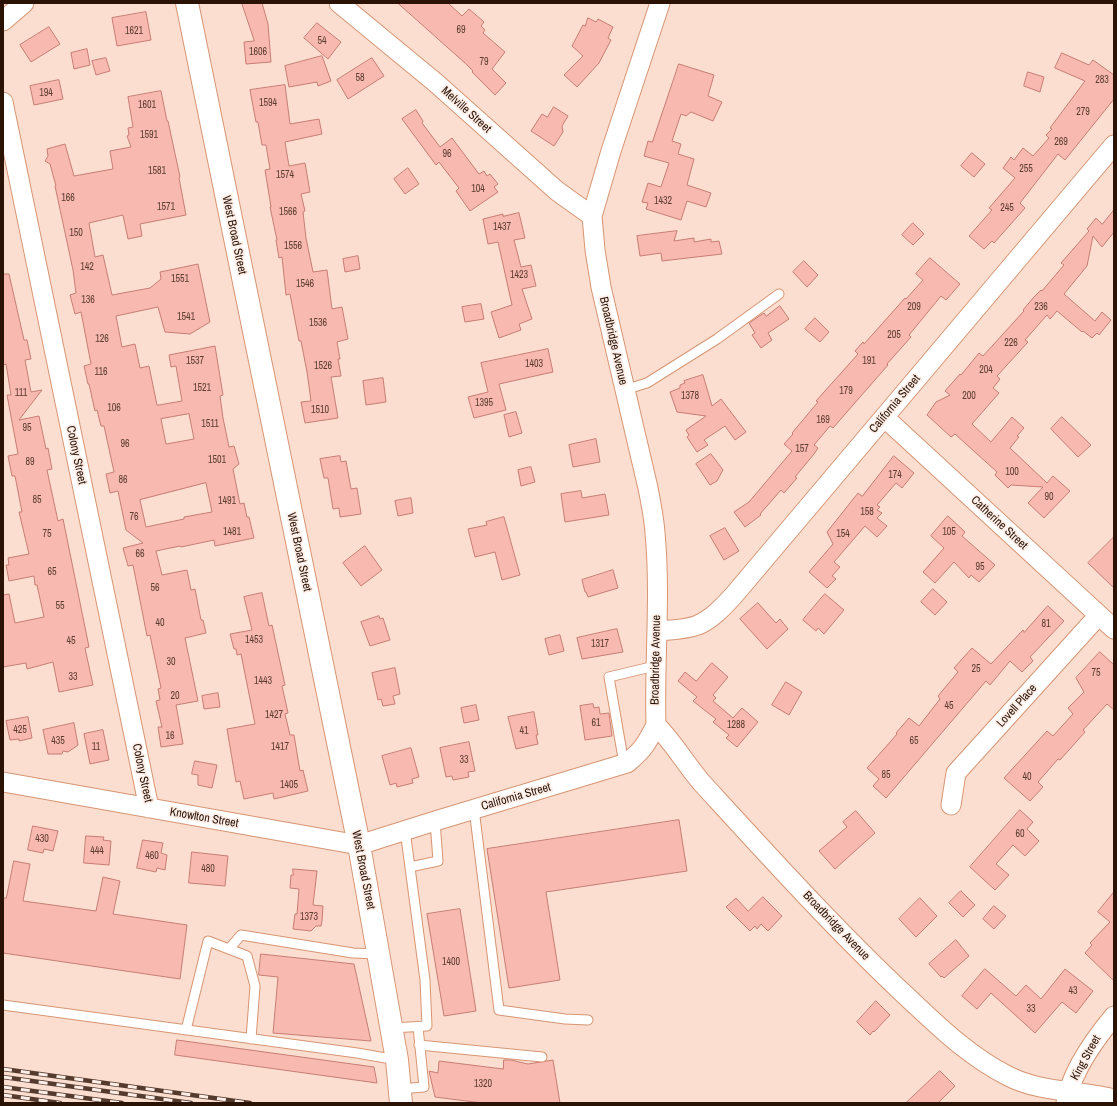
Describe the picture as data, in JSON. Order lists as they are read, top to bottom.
{
  "streets": {
    "main road": ["West Broad Street"],
    "street": [
      "Melville Street",
      "Broadbridge Avenue",
      "California Street",
      "Colony Street",
      "Catherine Street",
      "Lovell Place",
      "Knowlton Street",
      "King Street"
    ]
  },
  "crossings": [
    ["Melville Street", "Broadbridge Avenue"],
    ["West Broad Street", "California Street"],
    ["West Broad Street", "Knowlton Street"],
    ["Broadbridge Avenue", "California Street"],
    ["Broadbridge Avenue", "King Street"],
    ["California Street", "Catherine Street"],
    ["California Street", "Knowlton Street"],
    ["Colony Street", "Knowlton Street"],
    ["Catherine Street", "Lovell Place"]
  ],
  "house_numbers": [
    "69",
    "1621",
    "54",
    "1606",
    "79",
    "58",
    "283",
    "194",
    "1594",
    "1601",
    "279",
    "1591",
    "269",
    "96",
    "255",
    "1581",
    "1574",
    "104",
    "166",
    "1432",
    "1571",
    "245",
    "1566",
    "1437",
    "150",
    "1556",
    "142",
    "1423",
    "1551",
    "1546",
    "136",
    "209",
    "236",
    "1541",
    "1536",
    "205",
    "126",
    "226",
    "1537",
    "191",
    "1403",
    "1526",
    "204",
    "116",
    "1521",
    "179",
    "111",
    "1378",
    "200",
    "1395",
    "106",
    "1510",
    "169",
    "1511",
    "95",
    "96",
    "157",
    "1501",
    "89",
    "100",
    "174",
    "86",
    "90",
    "85",
    "1491",
    "158",
    "76",
    "1481",
    "105",
    "75",
    "154",
    "66",
    "95",
    "65",
    "56",
    "55",
    "40",
    "81",
    "1453",
    "45",
    "1317",
    "30",
    "25",
    "75",
    "33",
    "1443",
    "20",
    "45",
    "1427",
    "61",
    "1288",
    "425",
    "41",
    "16",
    "435",
    "65",
    "11",
    "1417",
    "33",
    "85",
    "40",
    "1405",
    "60",
    "430",
    "444",
    "460",
    "480",
    "1373",
    "1400",
    "43",
    "33",
    "1320"
  ]
}
